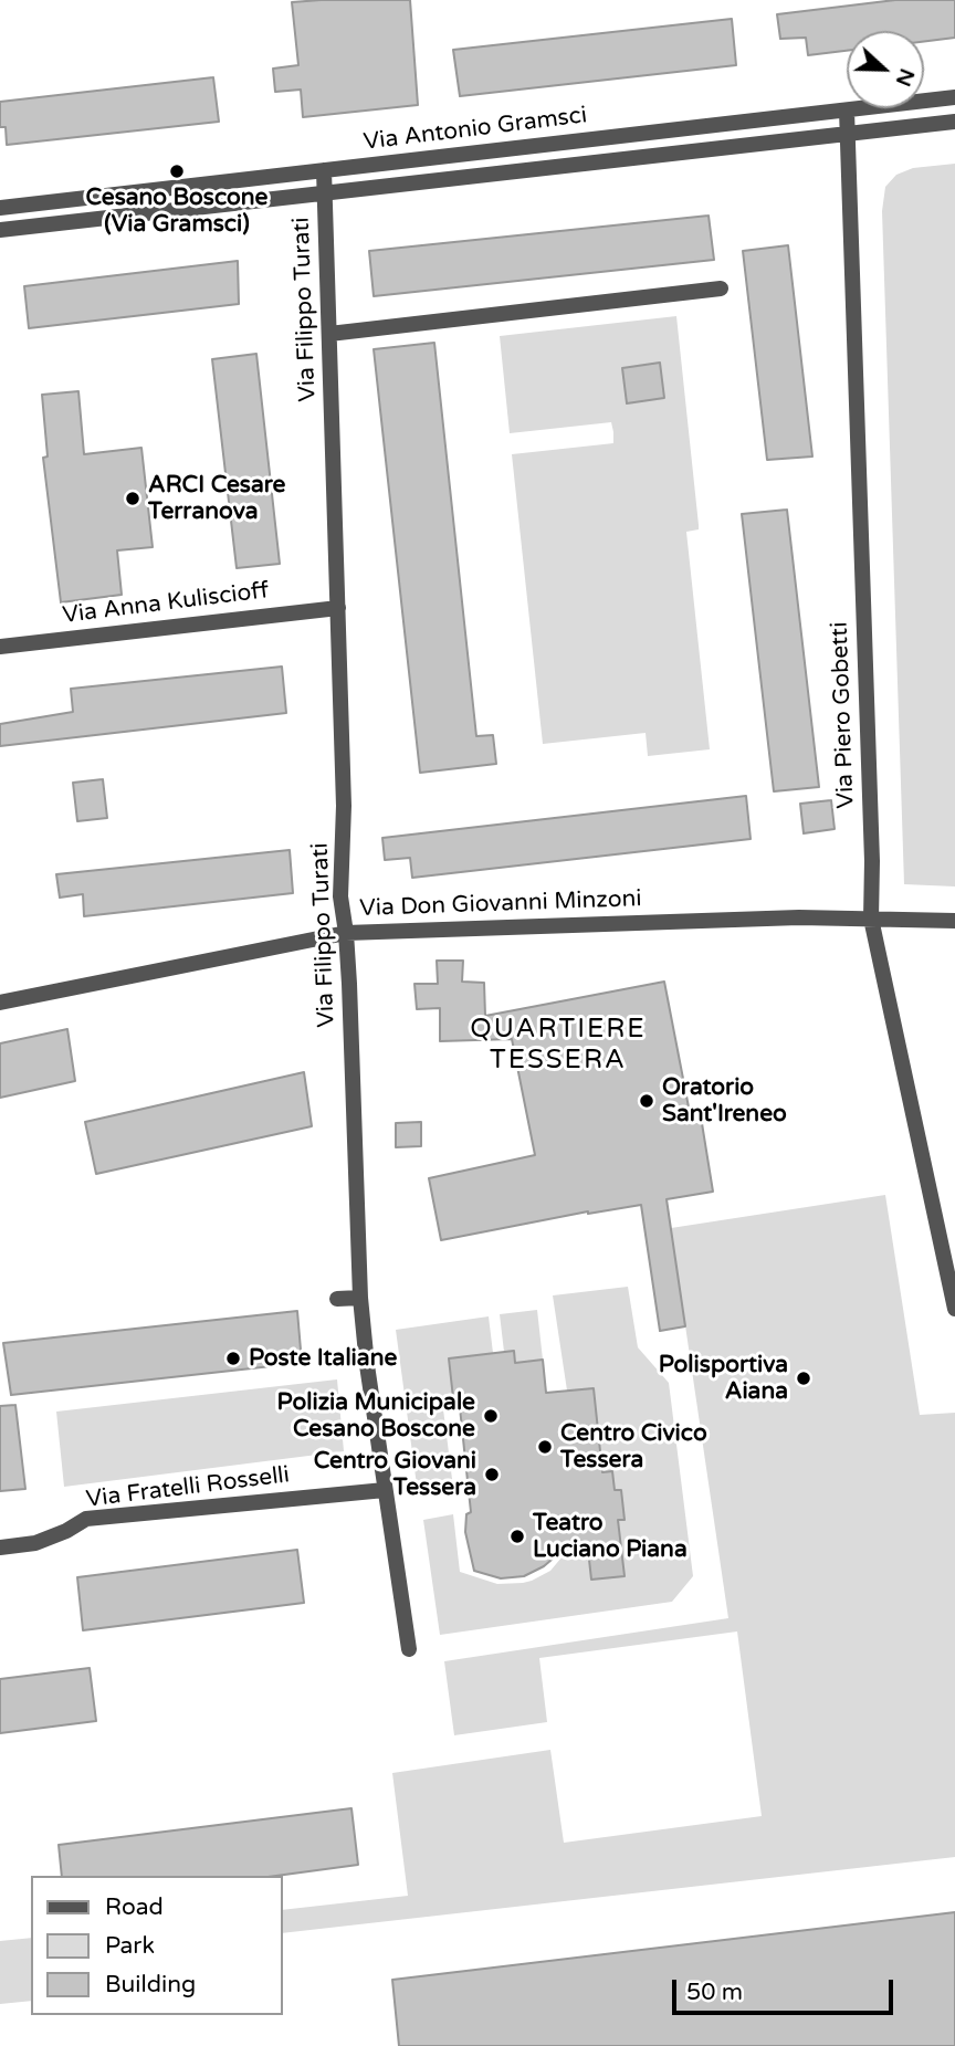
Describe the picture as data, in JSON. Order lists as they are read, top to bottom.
{
  "streets": {
    "street": [
      "Via Antonio Gramsci",
      "Via Filippo Turati",
      "Via Anna Kuliscioff",
      "Via Piero Gobetti",
      "Via Don Giovanni Minzoni",
      "Via Fratelli Rosselli"
    ]
  },
  "crossings": [
    ["Via Antonio Gramsci", "Via Filippo Turati"],
    ["Via Antonio Gramsci", "Via Piero Gobetti"],
    ["Via Filippo Turati", "Via Anna Kuliscioff"],
    ["Via Filippo Turati", "Via Don Giovanni Minzoni"],
    ["Via Filippo Turati", "Via Fratelli Rosselli"],
    ["Via Piero Gobetti", "Via Don Giovanni Minzoni"]
  ],
  "districts": ["QUARTIERE TESSERA"],
  "places": [
    "Cesano Boscone (Via Gramsci)",
    "ARCI Cesare Terranova",
    "Oratorio Sant'Ireneo",
    "Poste Italiane",
    "Polisportiva Aiana",
    "Polizia Municipale Cesano Boscone",
    "Centro Civico Tessera",
    "Centro Giovani Tessera",
    "Teatro Luciano Piana"
  ],
  "legend": ["Road", "Park", "Building"],
  "scale_bar": "50 m",
  "north": "right"
}
